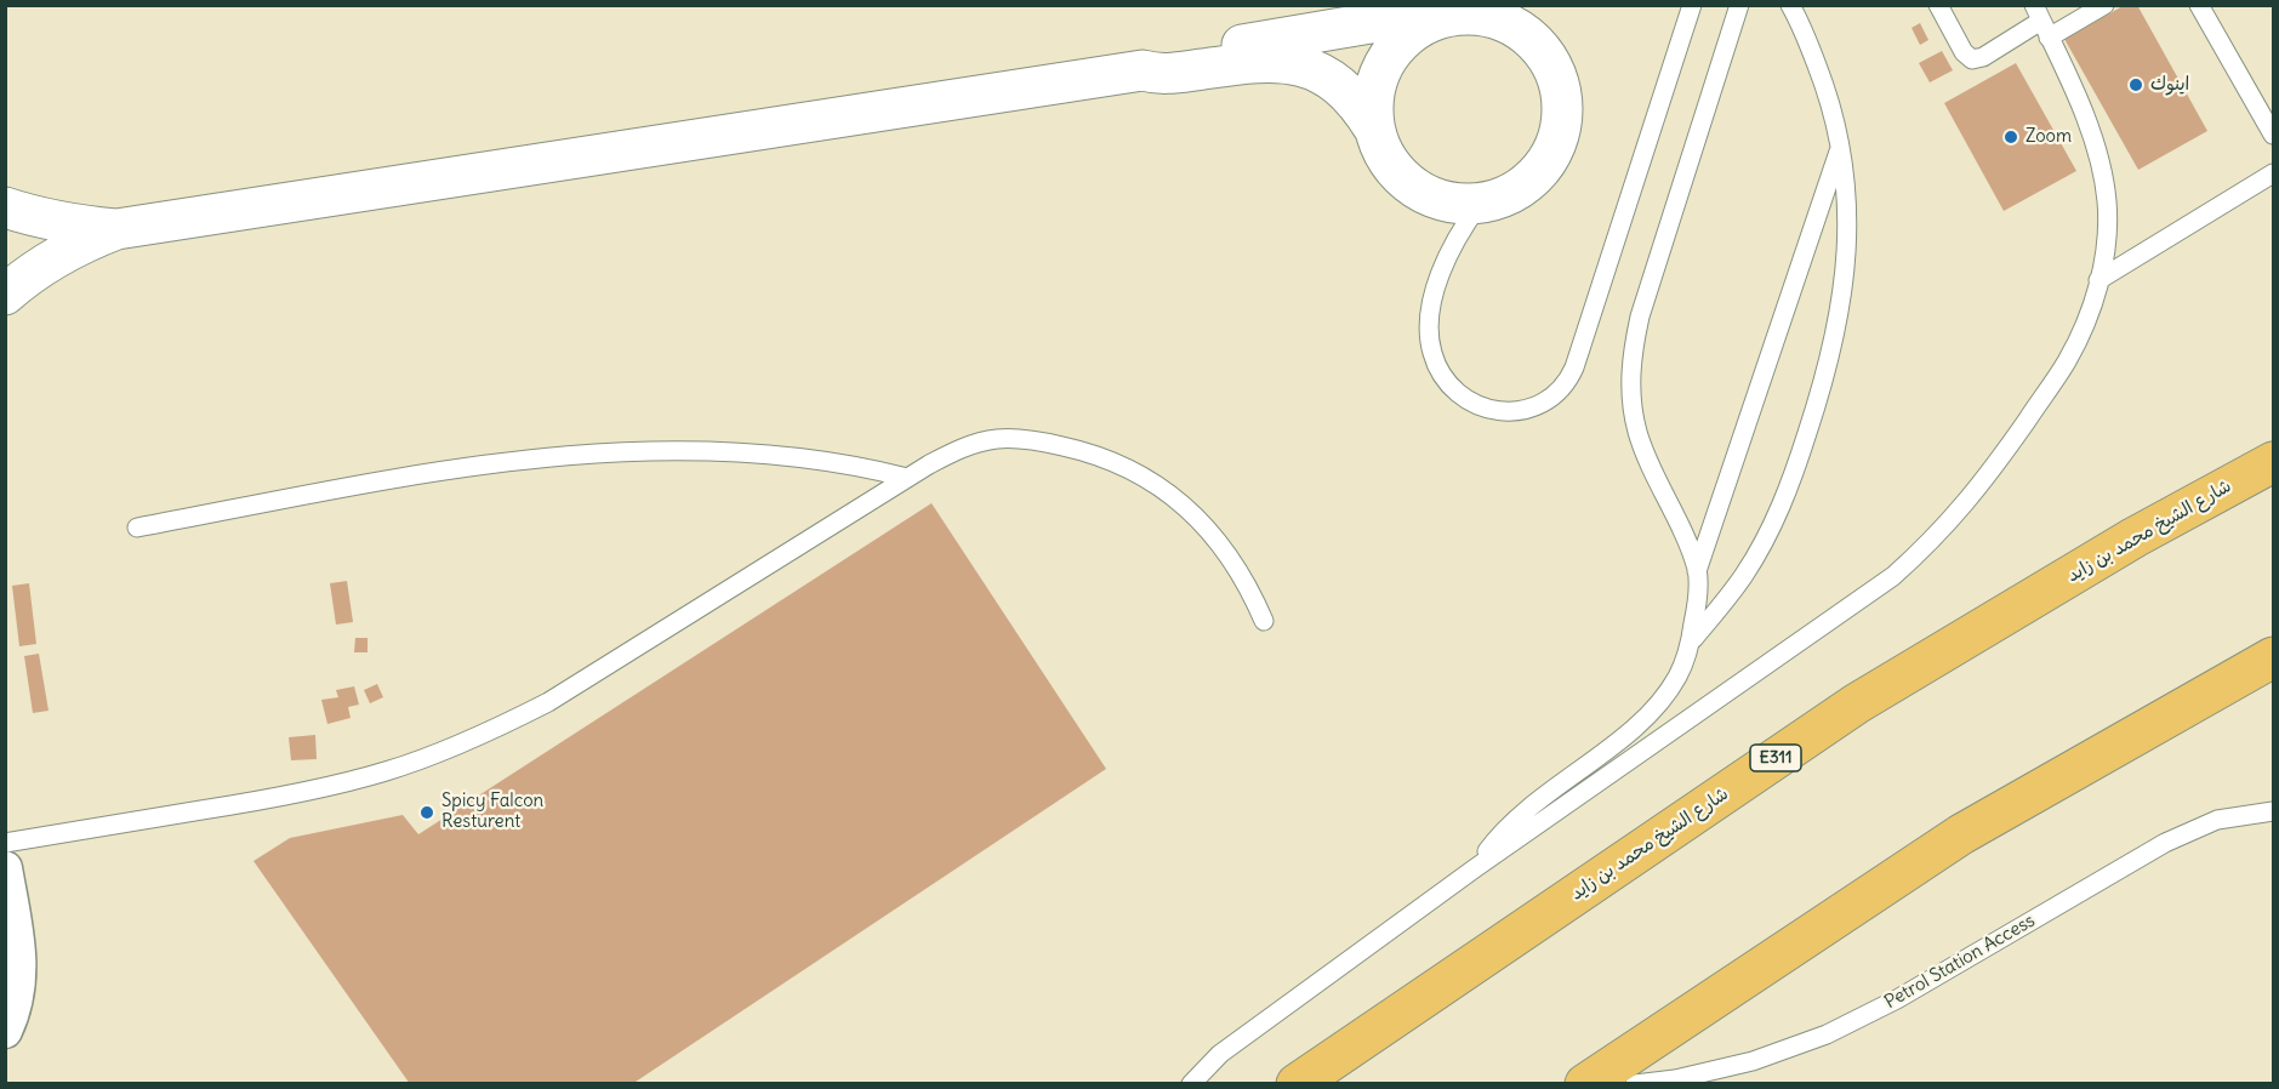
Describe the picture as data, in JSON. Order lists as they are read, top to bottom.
{
  "streets": {
    "highway": ["شارع الشيخ محمد بن زايد", "E311"],
    "lane": ["Petrol Station Access"]
  },
  "places": ["اينوك", "Zoom", "Spicy Falcon Resturent"]
}
